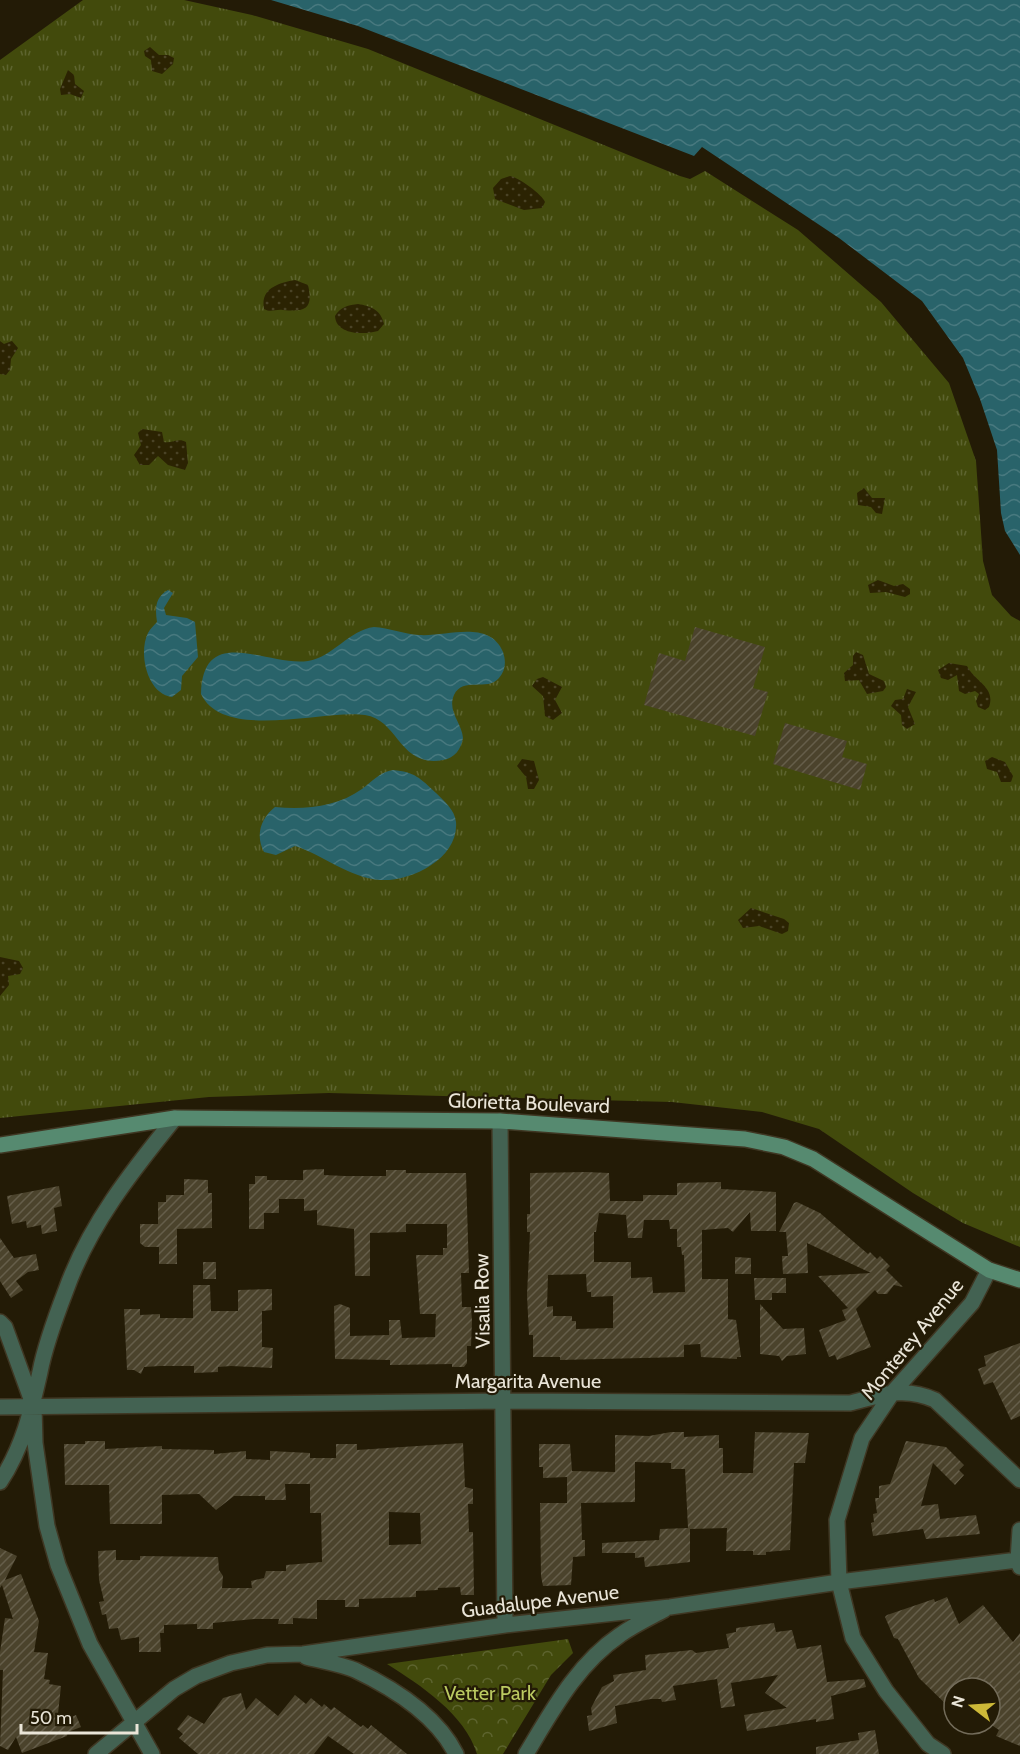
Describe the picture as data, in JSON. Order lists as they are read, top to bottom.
{
  "streets": {
    "street": [
      "Glorietta Boulevard",
      "Visalia Row",
      "Monterey Avenue",
      "Margarita Avenue",
      "Guadalupe Avenue"
    ]
  },
  "crossings": [
    ["Glorietta Boulevard", "Visalia Row"],
    ["Glorietta Boulevard", "Monterey Avenue"],
    ["Visalia Row", "Margarita Avenue"],
    ["Visalia Row", "Guadalupe Avenue"],
    ["Monterey Avenue", "Margarita Avenue"],
    ["Monterey Avenue", "Guadalupe Avenue"]
  ],
  "parks": ["Vetter Park"],
  "scale_bar": "50 m",
  "north": "left"
}
